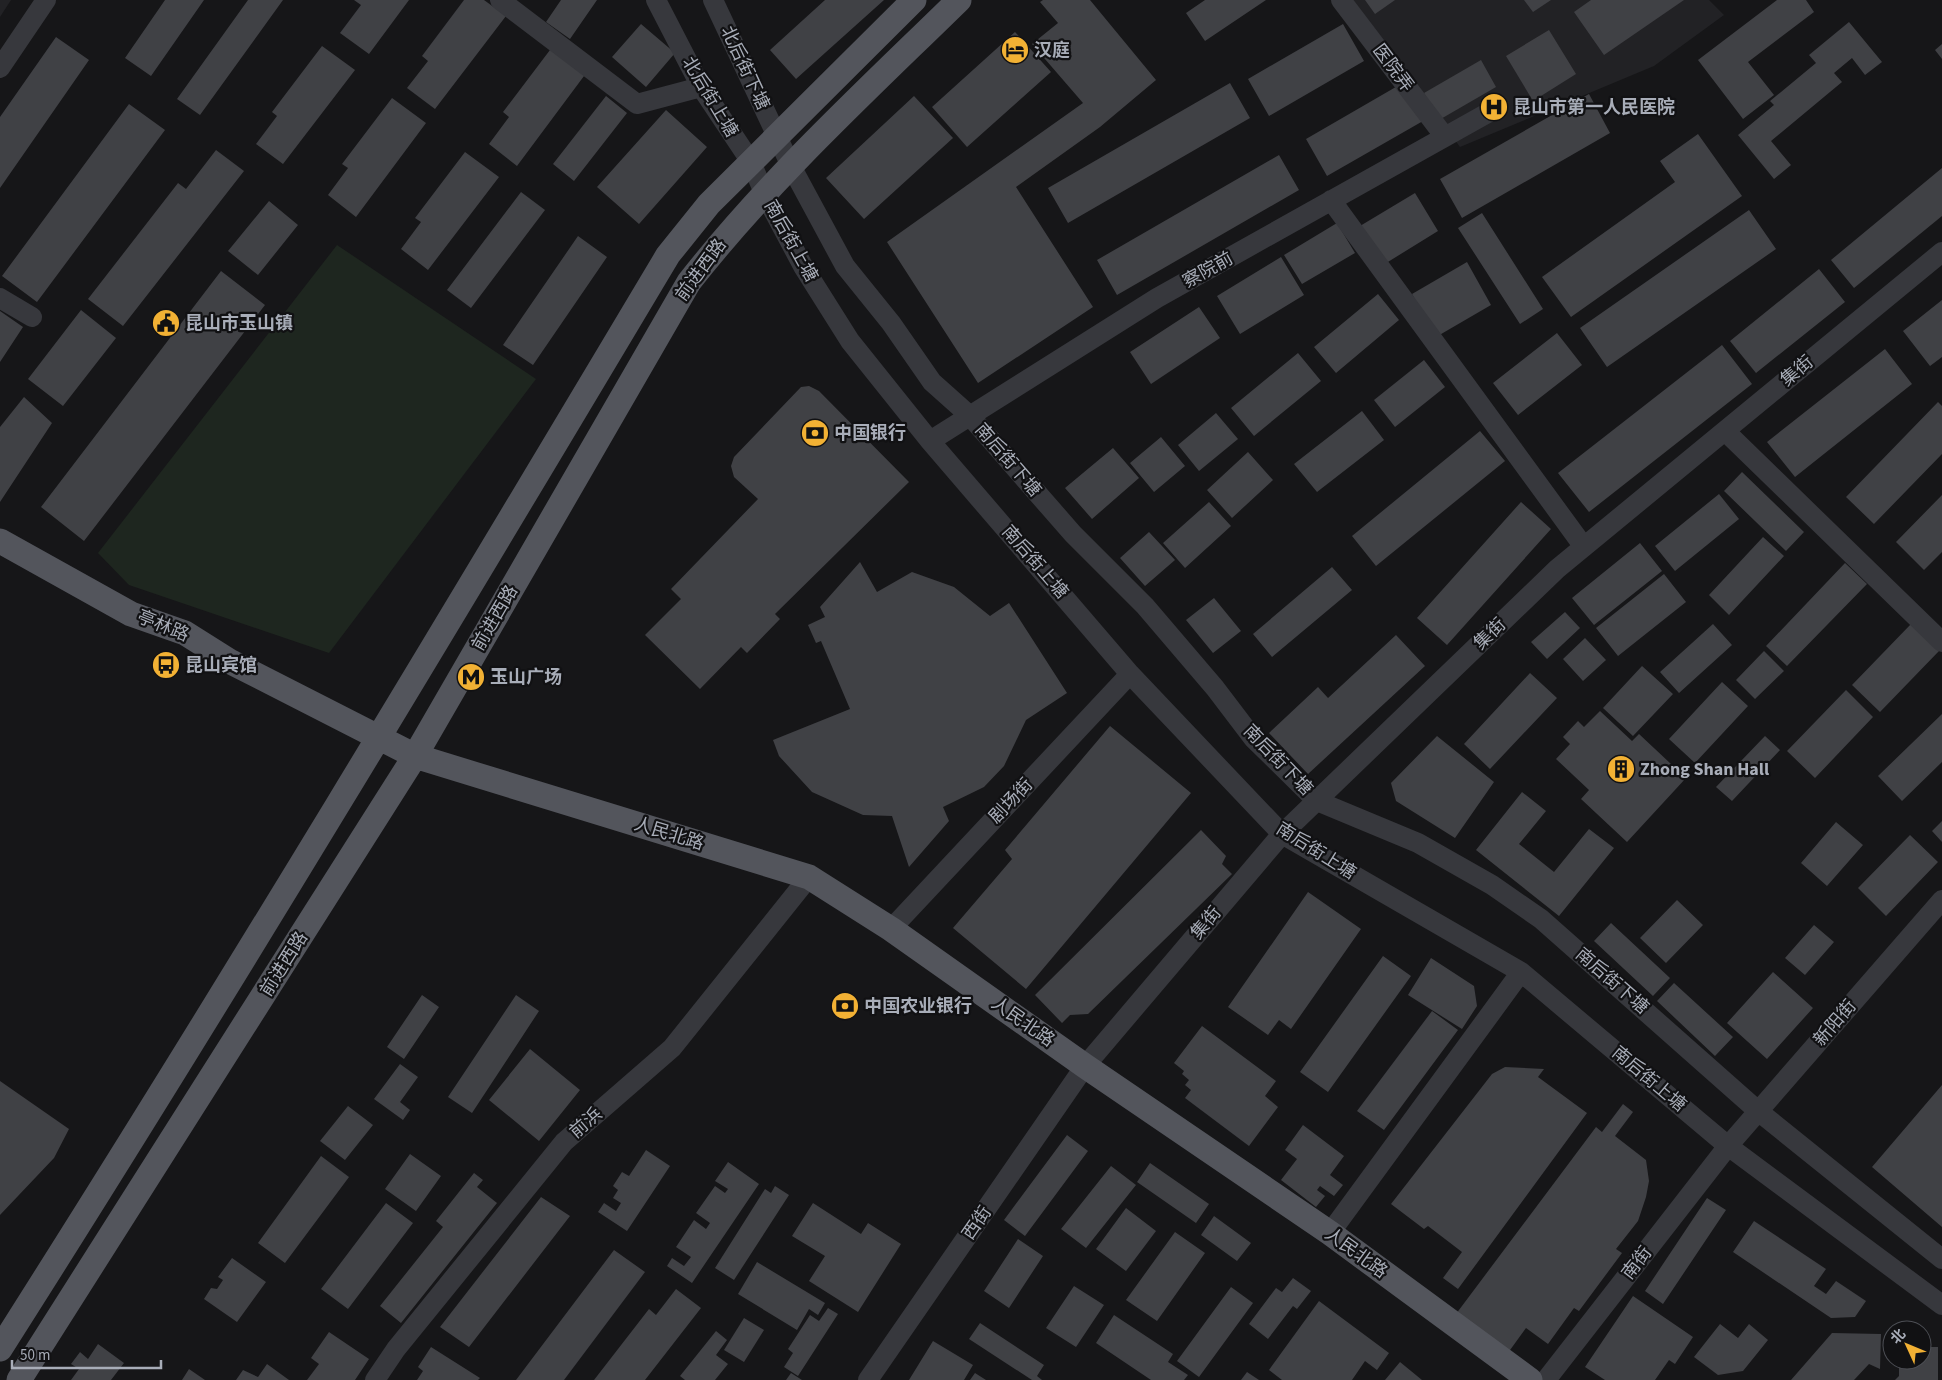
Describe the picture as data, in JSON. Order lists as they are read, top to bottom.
{
  "streets": {
    "main road": ["前进西路", "亭林路", "人民北路"],
    "street": [
      "北后街下塘",
      "医院弄",
      "北后街上塘",
      "南后街上塘",
      "察院前",
      "集街",
      "南后街下塘",
      "剧场街",
      "新阳街",
      "前浜",
      "西街",
      "南街"
    ]
  },
  "crossings": [
    ["北后街下塘", "前进西路"],
    ["北后街下塘", "南后街下塘"],
    ["医院弄", "察院前"],
    ["北后街上塘", "南后街上塘"],
    ["北后街上塘", "前进西路"],
    ["南后街上塘", "前进西路"],
    ["南后街上塘", "察院前"],
    ["南后街上塘", "集街"],
    ["南后街上塘", "剧场街"],
    ["南后街上塘", "新阳街"],
    ["南后街上塘", "南街"],
    ["前进西路", "南后街下塘"],
    ["前进西路", "亭林路"],
    ["前进西路", "人民北路"],
    ["察院前", "南后街下塘"],
    ["集街", "南后街下塘"],
    ["集街", "人民北路"],
    ["集街", "西街"],
    ["南后街下塘", "新阳街"],
    ["亭林路", "人民北路"],
    ["剧场街", "人民北路"],
    ["人民北路", "前浜"],
    ["人民北路", "西街"],
    ["新阳街", "南街"]
  ],
  "places": {
    "hotel": ["汉庭"],
    "hospital": ["昆山市第一人民医院"],
    "public building": ["昆山市玉山镇"],
    "bank": ["中国银行", "中国农业银行"],
    "bus stop": ["昆山宾馆"],
    "metro station": ["玉山广场"],
    "building": ["Zhong Shan Hall"]
  },
  "scale_bar": "50 m",
  "north": "top left"
}
